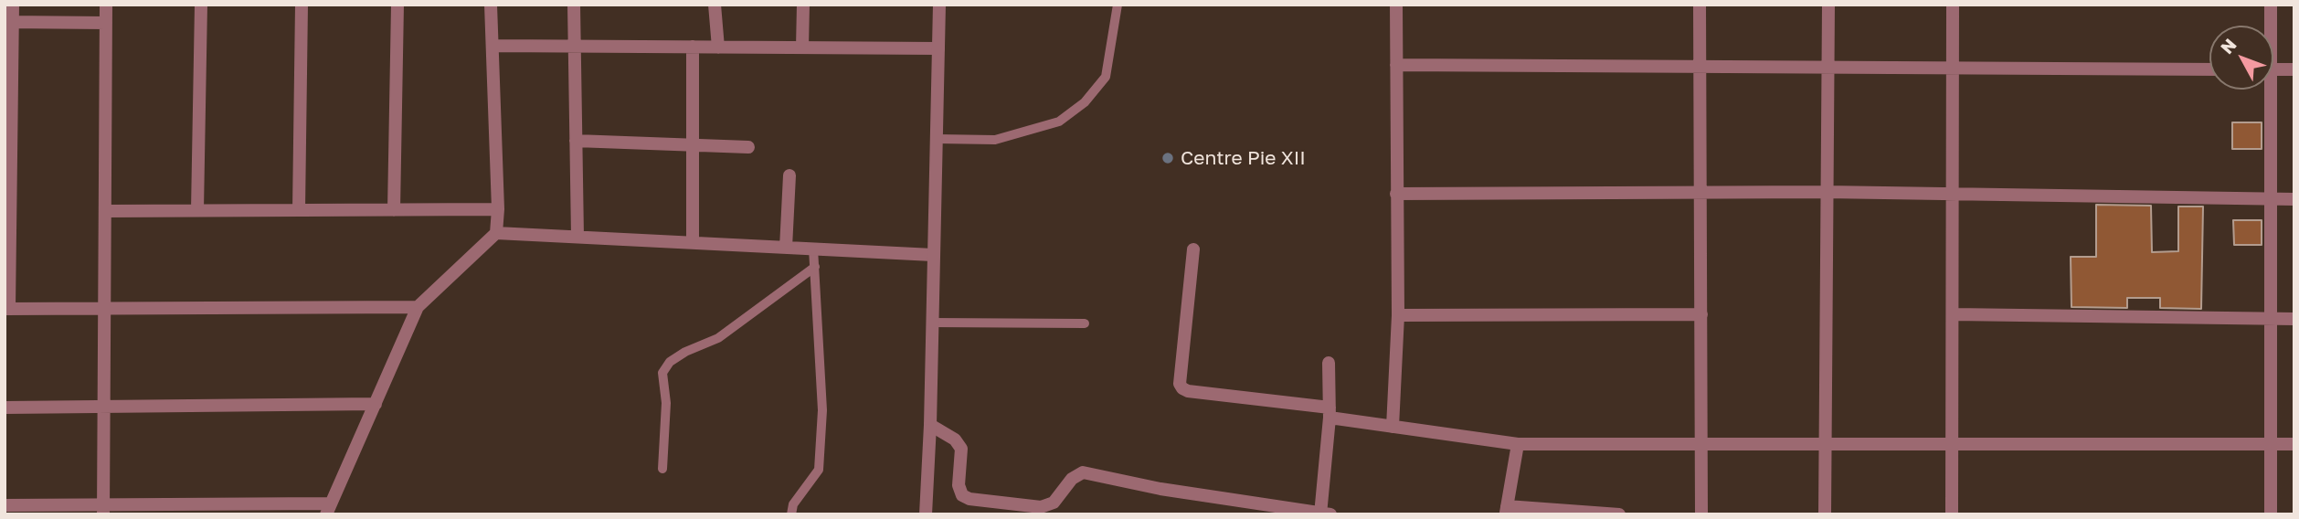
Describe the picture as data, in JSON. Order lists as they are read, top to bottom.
{
  "places": ["Centre Pie XII"],
  "north": "top left"
}
